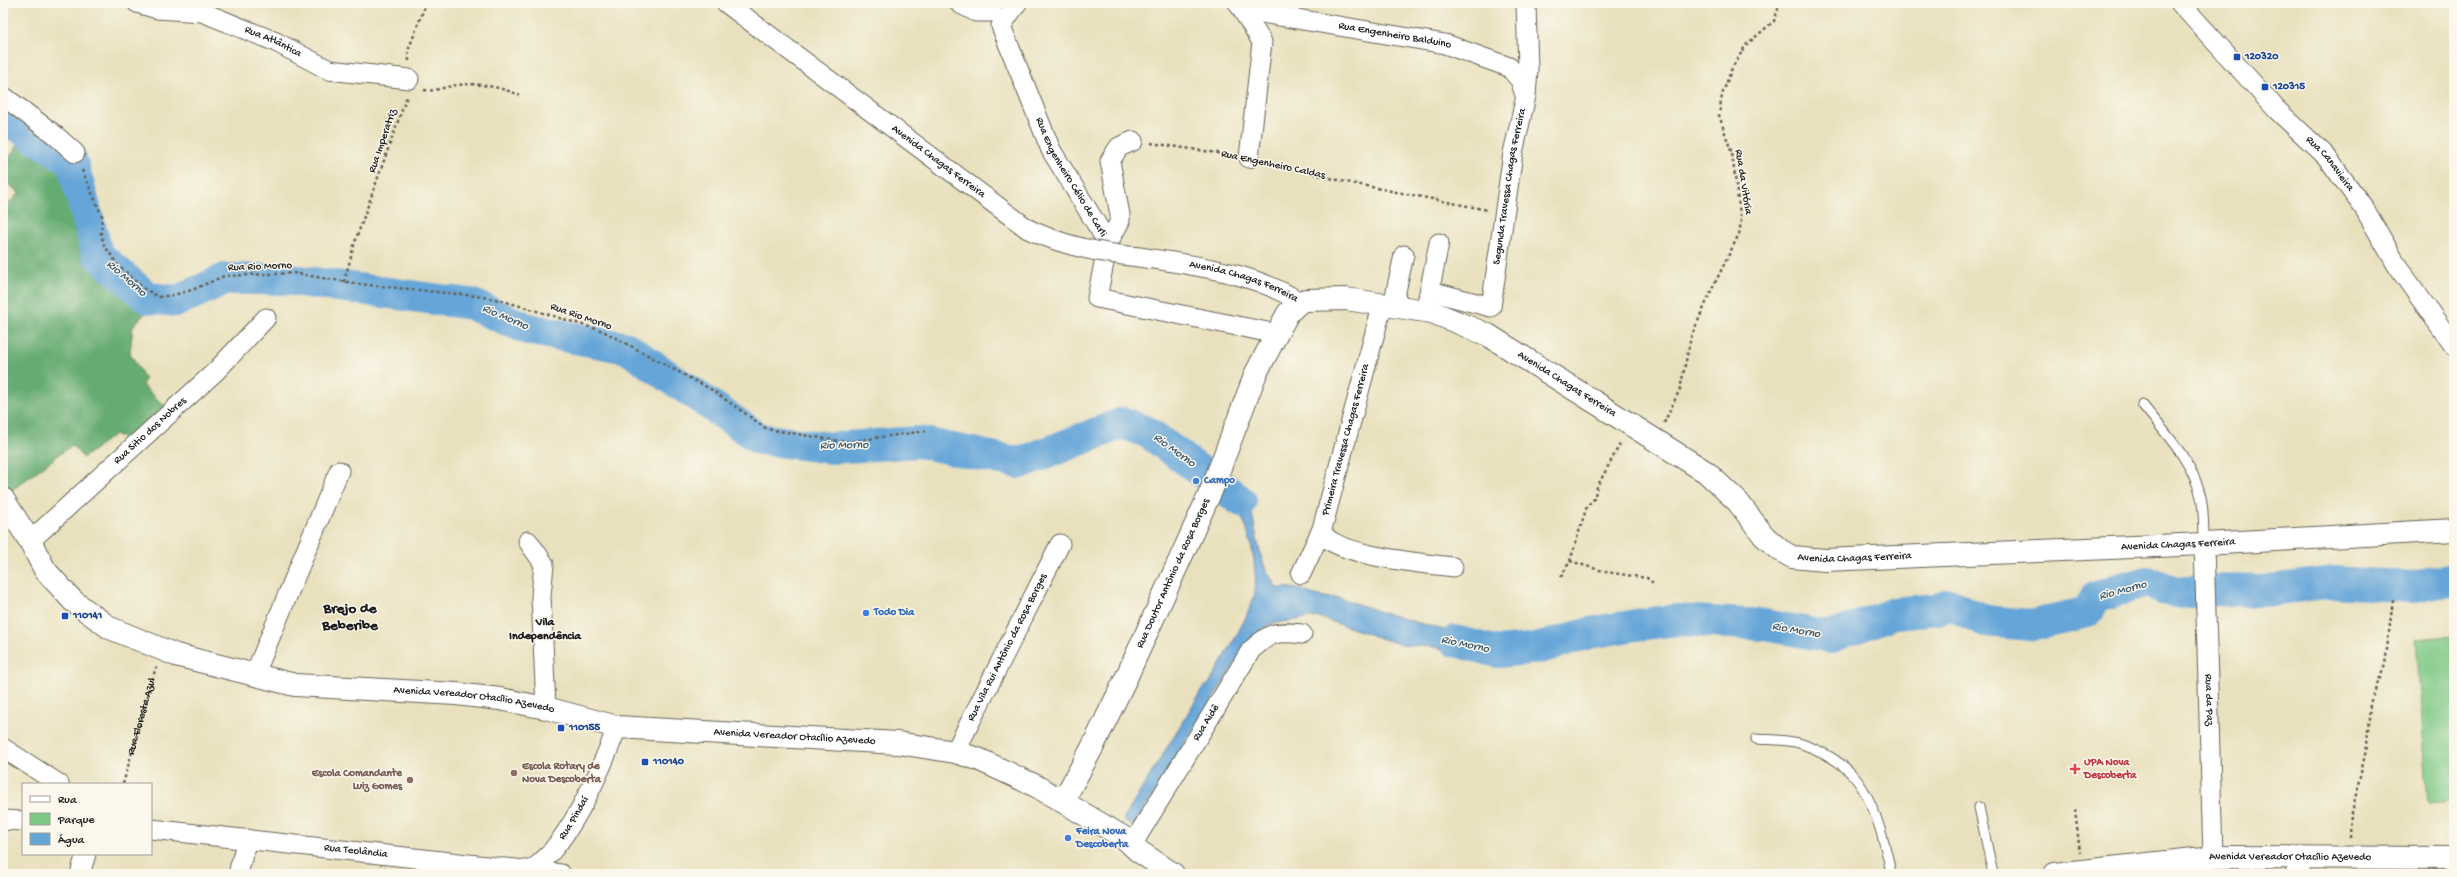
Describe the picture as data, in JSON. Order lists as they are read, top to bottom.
{
  "streets": {
    "street": [
      "Rua Engenheiro Balduino",
      "Rua Atlântica",
      "Avenida Chagas Ferreira",
      "Rua Canavieira",
      "Rua Engenheiro Célio de Carli",
      "Segunda Travessa Chagas Ferreira",
      "Rua Sitio dos Nobres",
      "Primeira Travessa Chagas Ferreira",
      "Rua Doutor Antônio da Rosa Borges",
      "Rua Vila Rui Antônio da Rosa Borges",
      "Rua da Paz",
      "Avenida Vereador Otacílio Azevedo",
      "Rua Aidê",
      "Rua Pindaí",
      "Rua Teolândia"
    ],
    "path": [
      "Rua Imperatriz",
      "Rua Engenheiro Caldas",
      "Rua da Vitória",
      "Rua Rio Morno",
      "Rua Floresta Azul"
    ]
  },
  "crossings": [
    ["Rua Engenheiro Balduino", "Segunda Travessa Chagas Ferreira"],
    ["Rua Atlântica", "Rua Imperatriz"],
    ["Rua Imperatriz", "Rua Rio Morno"],
    ["Avenida Chagas Ferreira", "Rua da Vitória"],
    ["Avenida Chagas Ferreira", "Segunda Travessa Chagas Ferreira"],
    ["Avenida Chagas Ferreira", "Primeira Travessa Chagas Ferreira"],
    ["Avenida Chagas Ferreira", "Rua Doutor Antônio da Rosa Borges"],
    ["Avenida Chagas Ferreira", "Rua da Paz"],
    ["Rua Engenheiro Caldas", "Segunda Travessa Chagas Ferreira"],
    ["Rua Engenheiro Célio de Carli", "Rua Doutor Antônio da Rosa Borges"],
    ["Rua Sitio dos Nobres", "Avenida Vereador Otacílio Azevedo"],
    ["Rua Doutor Antônio da Rosa Borges", "Avenida Vereador Otacílio Azevedo"],
    ["Rua Vila Rui Antônio da Rosa Borges", "Avenida Vereador Otacílio Azevedo"],
    ["Rua da Paz", "Avenida Vereador Otacílio Azevedo"],
    ["Avenida Vereador Otacílio Azevedo", "Rua Floresta Azul"],
    ["Avenida Vereador Otacílio Azevedo", "Rua Aidê"],
    ["Avenida Vereador Otacílio Azevedo", "Rua Pindaí"],
    ["Rua Pindaí", "Rua Teolândia"]
  ],
  "districts": ["Brejo de Beberibe", "Vila Independência"],
  "water": ["Rio Morno"],
  "places": {
    "transit": [
      "120320",
      "120315",
      "110141",
      "110155",
      "110140"
    ],
    "other": [
      "Campo",
      "Todo Dia",
      "Escola Rotary de Nova Descoberta",
      "Escola Comandante Luiz Gomes",
      "Feira Nova Descoberta"
    ],
    "health": ["UPA Nova Descoberta"]
  },
  "legend": ["Rua", "Parque", "Água"]
}
